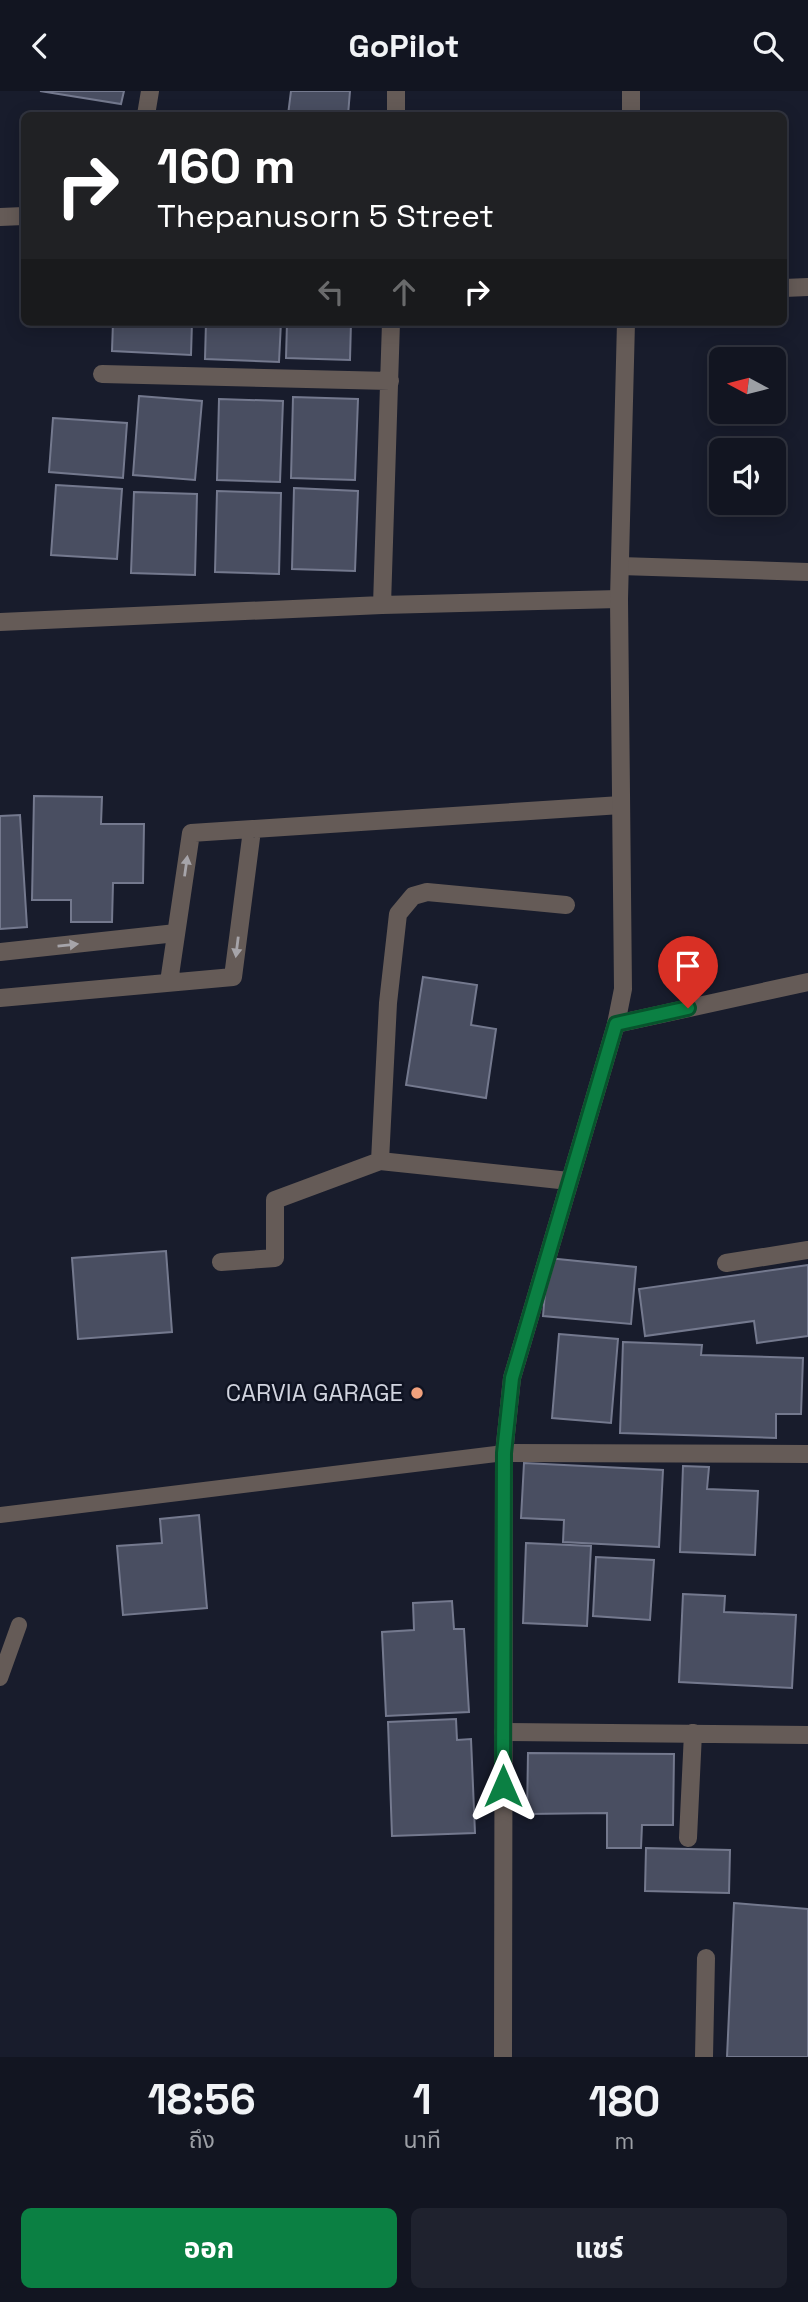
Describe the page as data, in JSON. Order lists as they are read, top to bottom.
{
  "places": ["CARVIA GARAGE"],
  "north": "left",
  "page": {
    "header": "GoPilot",
    "turn": ["160 m", "Thepanusorn 5 Street"],
    "eta": [
      "18:56",
      "ถึง",
      "1",
      "นาที",
      "180",
      "m"
    ],
    "buttons": ["ออก", "แชร์"]
  }
}
